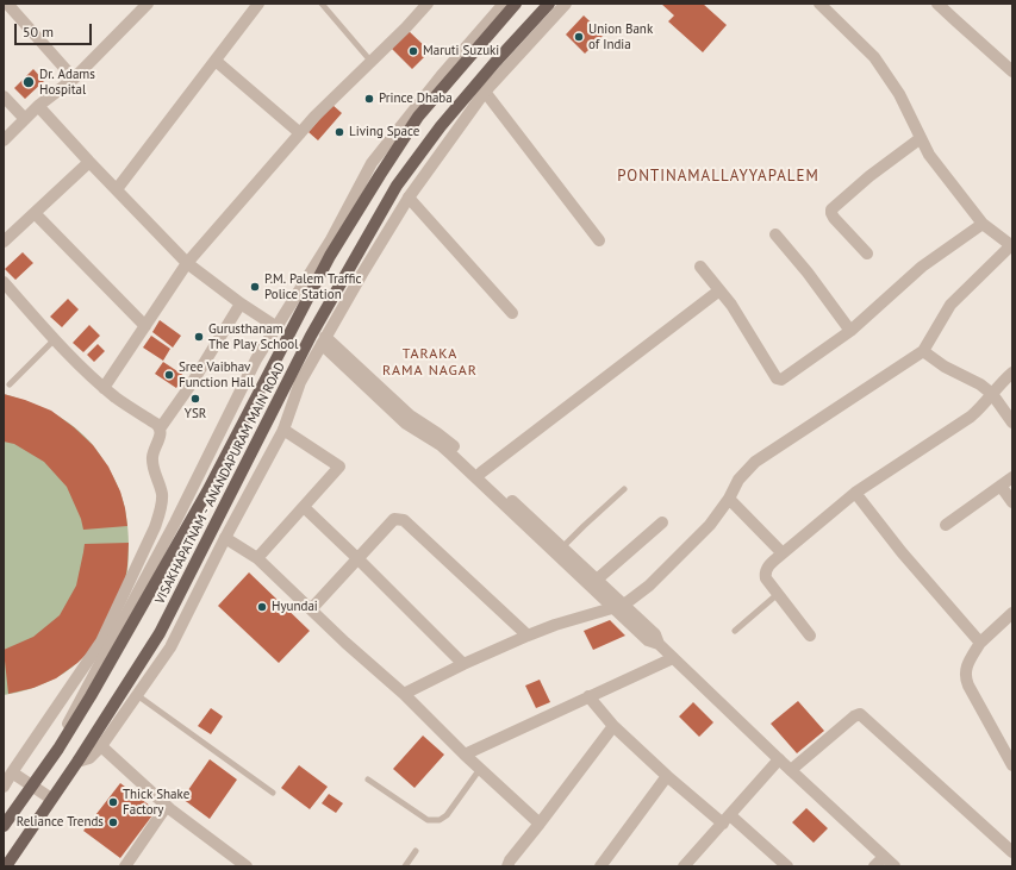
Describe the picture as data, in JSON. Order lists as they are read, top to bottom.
{
  "streets": {
    "main road": ["VISAKHAPATNAM - ANANDAPURAM MAIN ROAD"]
  },
  "districts": ["PONTINAMALLAYYAPALEM", "TARAKA RAMA NAGAR"],
  "places": [
    "Union Bank of India",
    "Maruti Suzuki",
    "Dr. Adams Hospital",
    "Prince Dhaba",
    "Living Space",
    "P.M. Palem Traffic Police Station",
    "Gurusthanam The Play School",
    "Sree Vaibhav Function Hall",
    "YSR",
    "Hyundai",
    "Thick Shake Factory",
    "Reliance Trends"
  ],
  "scale_bar": "50 m"
}
